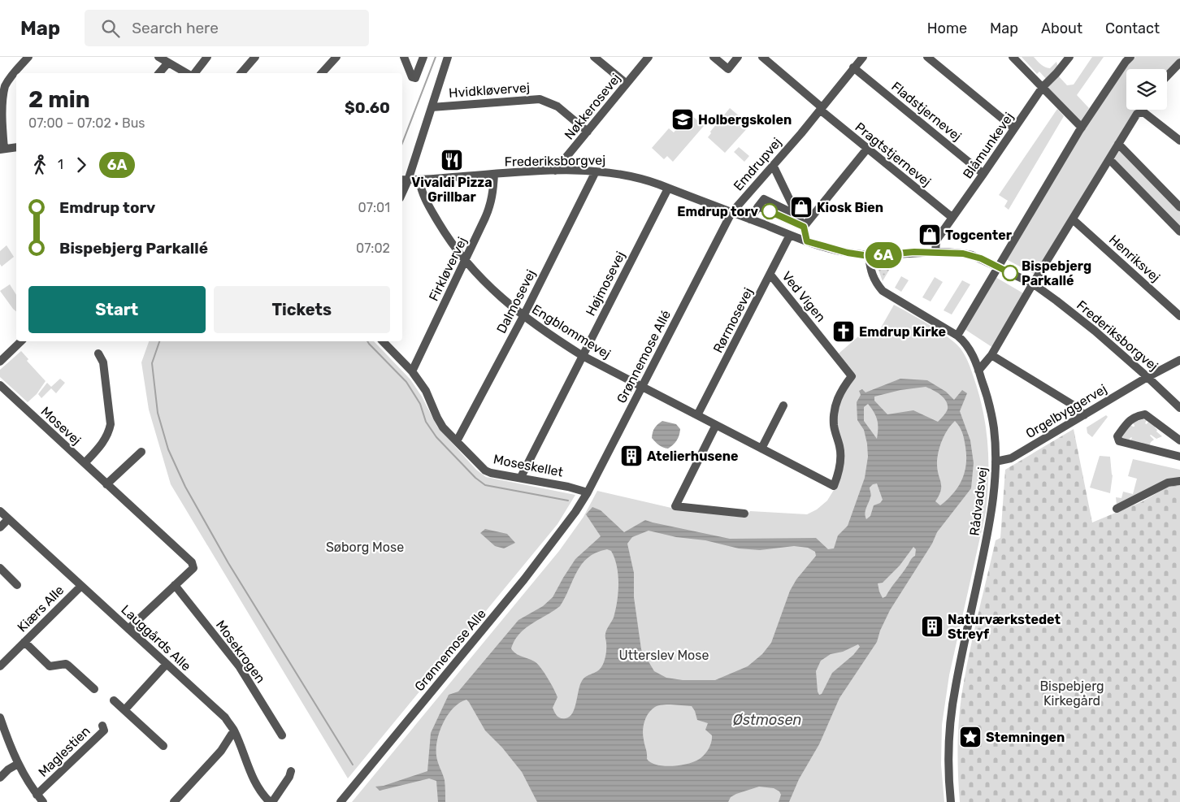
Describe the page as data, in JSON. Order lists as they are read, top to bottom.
{
  "streets": {
    "street": [
      "Hvidkløvervej",
      "Nøkkerosevej",
      "Fladstjernevej",
      "Blåmunkevej",
      "Pragtstjernevej",
      "Frederiksborgvej",
      "Emdrupvej",
      "Henriksvej",
      "Firkløvervej",
      "Højmosevej",
      "Ved Vigen",
      "Dalmosevej",
      "Rørmosevej",
      "Engblommevej",
      "Grønnemose Allé",
      "Orgelbyggervej",
      "Mosevej",
      "Moseskellet",
      "Rådvadsvej",
      "Kiærs Alle",
      "Lauggårds Alle",
      "Grønnemose Alle",
      "Mosekrogen",
      "Maglestien"
    ]
  },
  "crossings": [
    ["Hvidkløvervej", "Nøkkerosevej"],
    ["Nøkkerosevej", "Frederiksborgvej"],
    ["Fladstjernevej", "Blåmunkevej"],
    ["Fladstjernevej", "Emdrupvej"],
    ["Blåmunkevej", "Pragtstjernevej"],
    ["Blåmunkevej", "Frederiksborgvej"],
    ["Pragtstjernevej", "Emdrupvej"],
    ["Frederiksborgvej", "Emdrupvej"],
    ["Frederiksborgvej", "Firkløvervej"],
    ["Frederiksborgvej", "Højmosevej"],
    ["Frederiksborgvej", "Dalmosevej"],
    ["Frederiksborgvej", "Rørmosevej"],
    ["Frederiksborgvej", "Engblommevej"],
    ["Frederiksborgvej", "Grønnemose Allé"],
    ["Frederiksborgvej", "Orgelbyggervej"],
    ["Frederiksborgvej", "Rådvadsvej"],
    ["Emdrupvej", "Grønnemose Allé"],
    ["Firkløvervej", "Engblommevej"],
    ["Firkløvervej", "Moseskellet"],
    ["Højmosevej", "Engblommevej"],
    ["Højmosevej", "Moseskellet"],
    ["Ved Vigen", "Rørmosevej"],
    ["Ved Vigen", "Engblommevej"],
    ["Dalmosevej", "Engblommevej"],
    ["Dalmosevej", "Moseskellet"],
    ["Rørmosevej", "Engblommevej"],
    ["Engblommevej", "Grønnemose Allé"],
    ["Grønnemose Allé", "Moseskellet"],
    ["Grønnemose Allé", "Grønnemose Alle"],
    ["Orgelbyggervej", "Rådvadsvej"],
    ["Mosevej", "Mosekrogen"],
    ["Kiærs Alle", "Lauggårds Alle"]
  ],
  "water": ["Østmosen"],
  "parks": ["Søborg Mose", "Utterslev Mose", "Bispebjerg Kirkegård"],
  "places": {
    "school or university": ["Holbergskolen"],
    "restaurant": ["Vivaldi Pizza Grillbar"],
    "shop": ["Kiosk Bien", "Togcenter"],
    "other": ["Emdrup torv", "Bispebjerg Parkallé"],
    "church": ["Emdrup Kirke"],
    "building": ["Atelierhusene", "Naturværkstedet Streyf"],
    "place": ["Stemningen"]
  },
  "lines": ["bus line 6A"],
  "page": {
    "header": "Map",
    "search": "Search here",
    "nav": [
      "Home",
      "Map",
      "About",
      "Contact"
    ],
    "on_map": "6A",
    "heading": ["2 min", "07:00 – 07:02 · Bus", "$0.60"],
    "legs": ["1", "6A"],
    "list": [
      {
        "name": "Emdrup torv",
        "value": "07:01"
      },
      {
        "name": "Bispebjerg Parkallé",
        "value": "07:02"
      }
    ],
    "buttons": ["Start", "Tickets"]
  }
}
